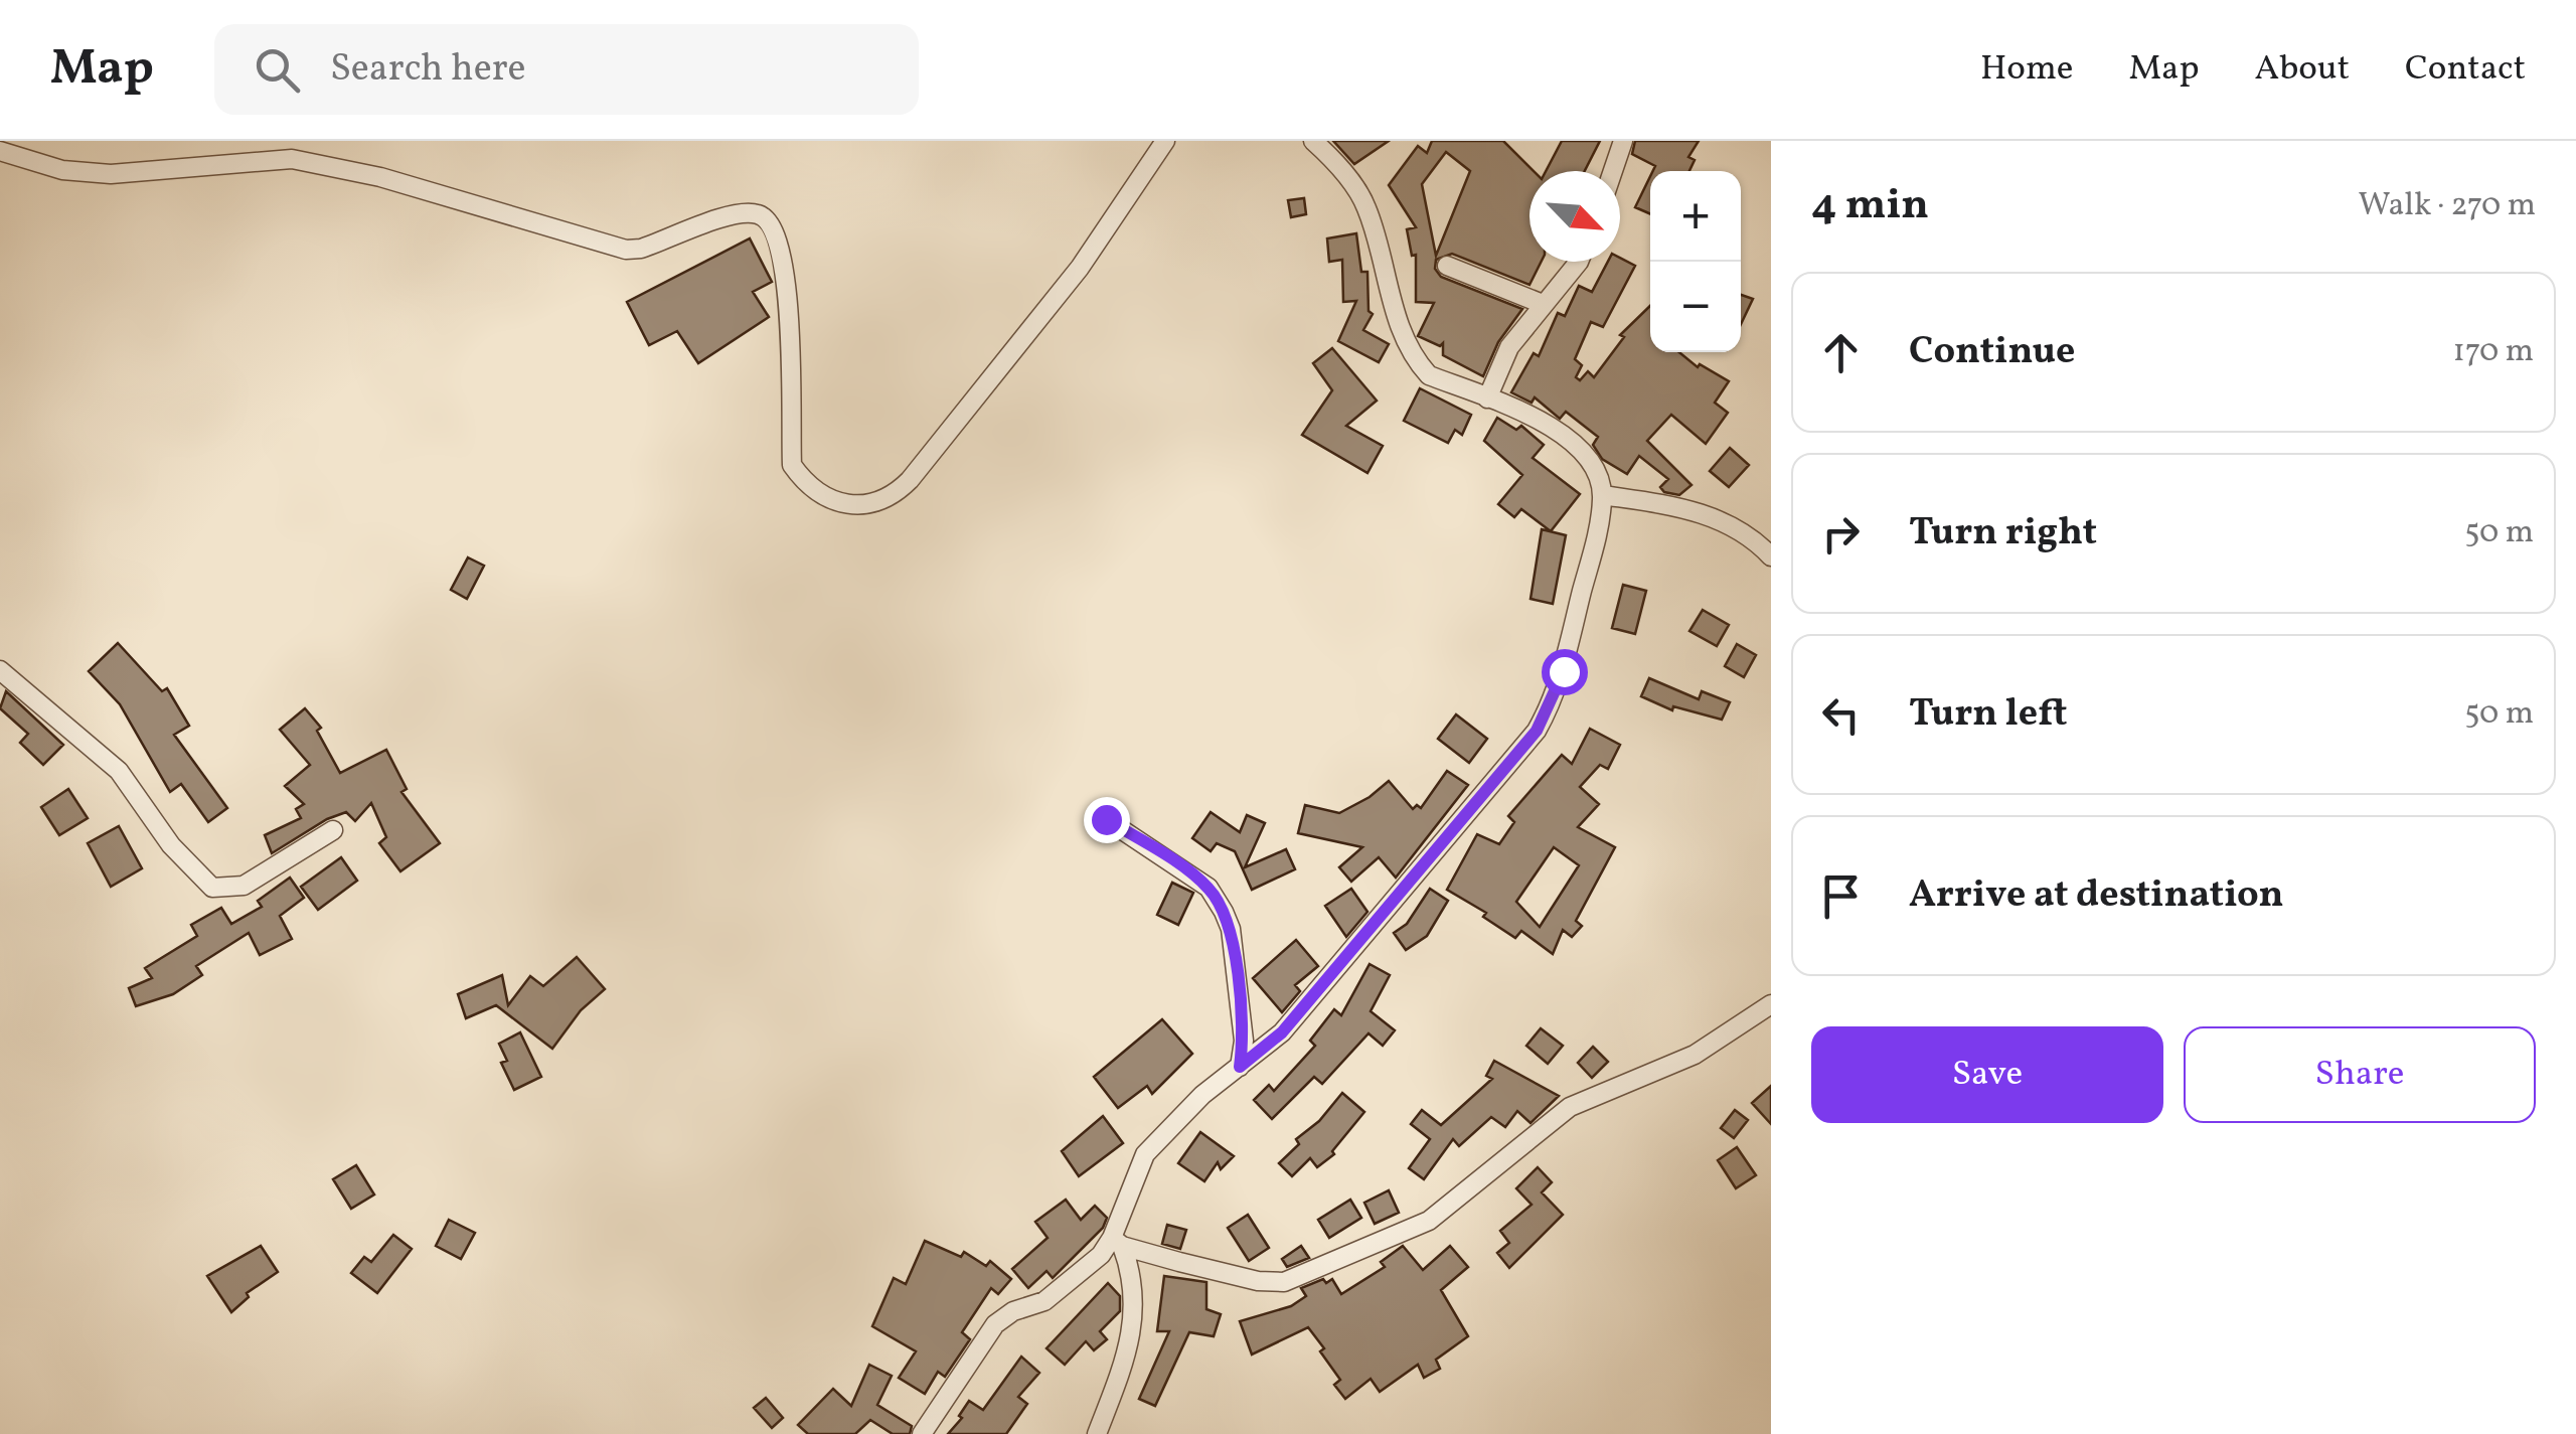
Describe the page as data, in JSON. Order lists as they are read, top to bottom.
{
  "north": "bottom right",
  "page": {
    "header": "Map",
    "search": "Search here",
    "nav": [
      "Home",
      "Map",
      "About",
      "Contact"
    ],
    "heading": ["4 min", "Walk · 270 m"],
    "map_buttons": ["+", "−"],
    "list": [
      ["Continue", "170 m"],
      ["Turn right", "50 m"],
      ["Turn left", "50 m"],
      "Arrive at destination"
    ],
    "buttons": ["Save", "Share"]
  }
}
